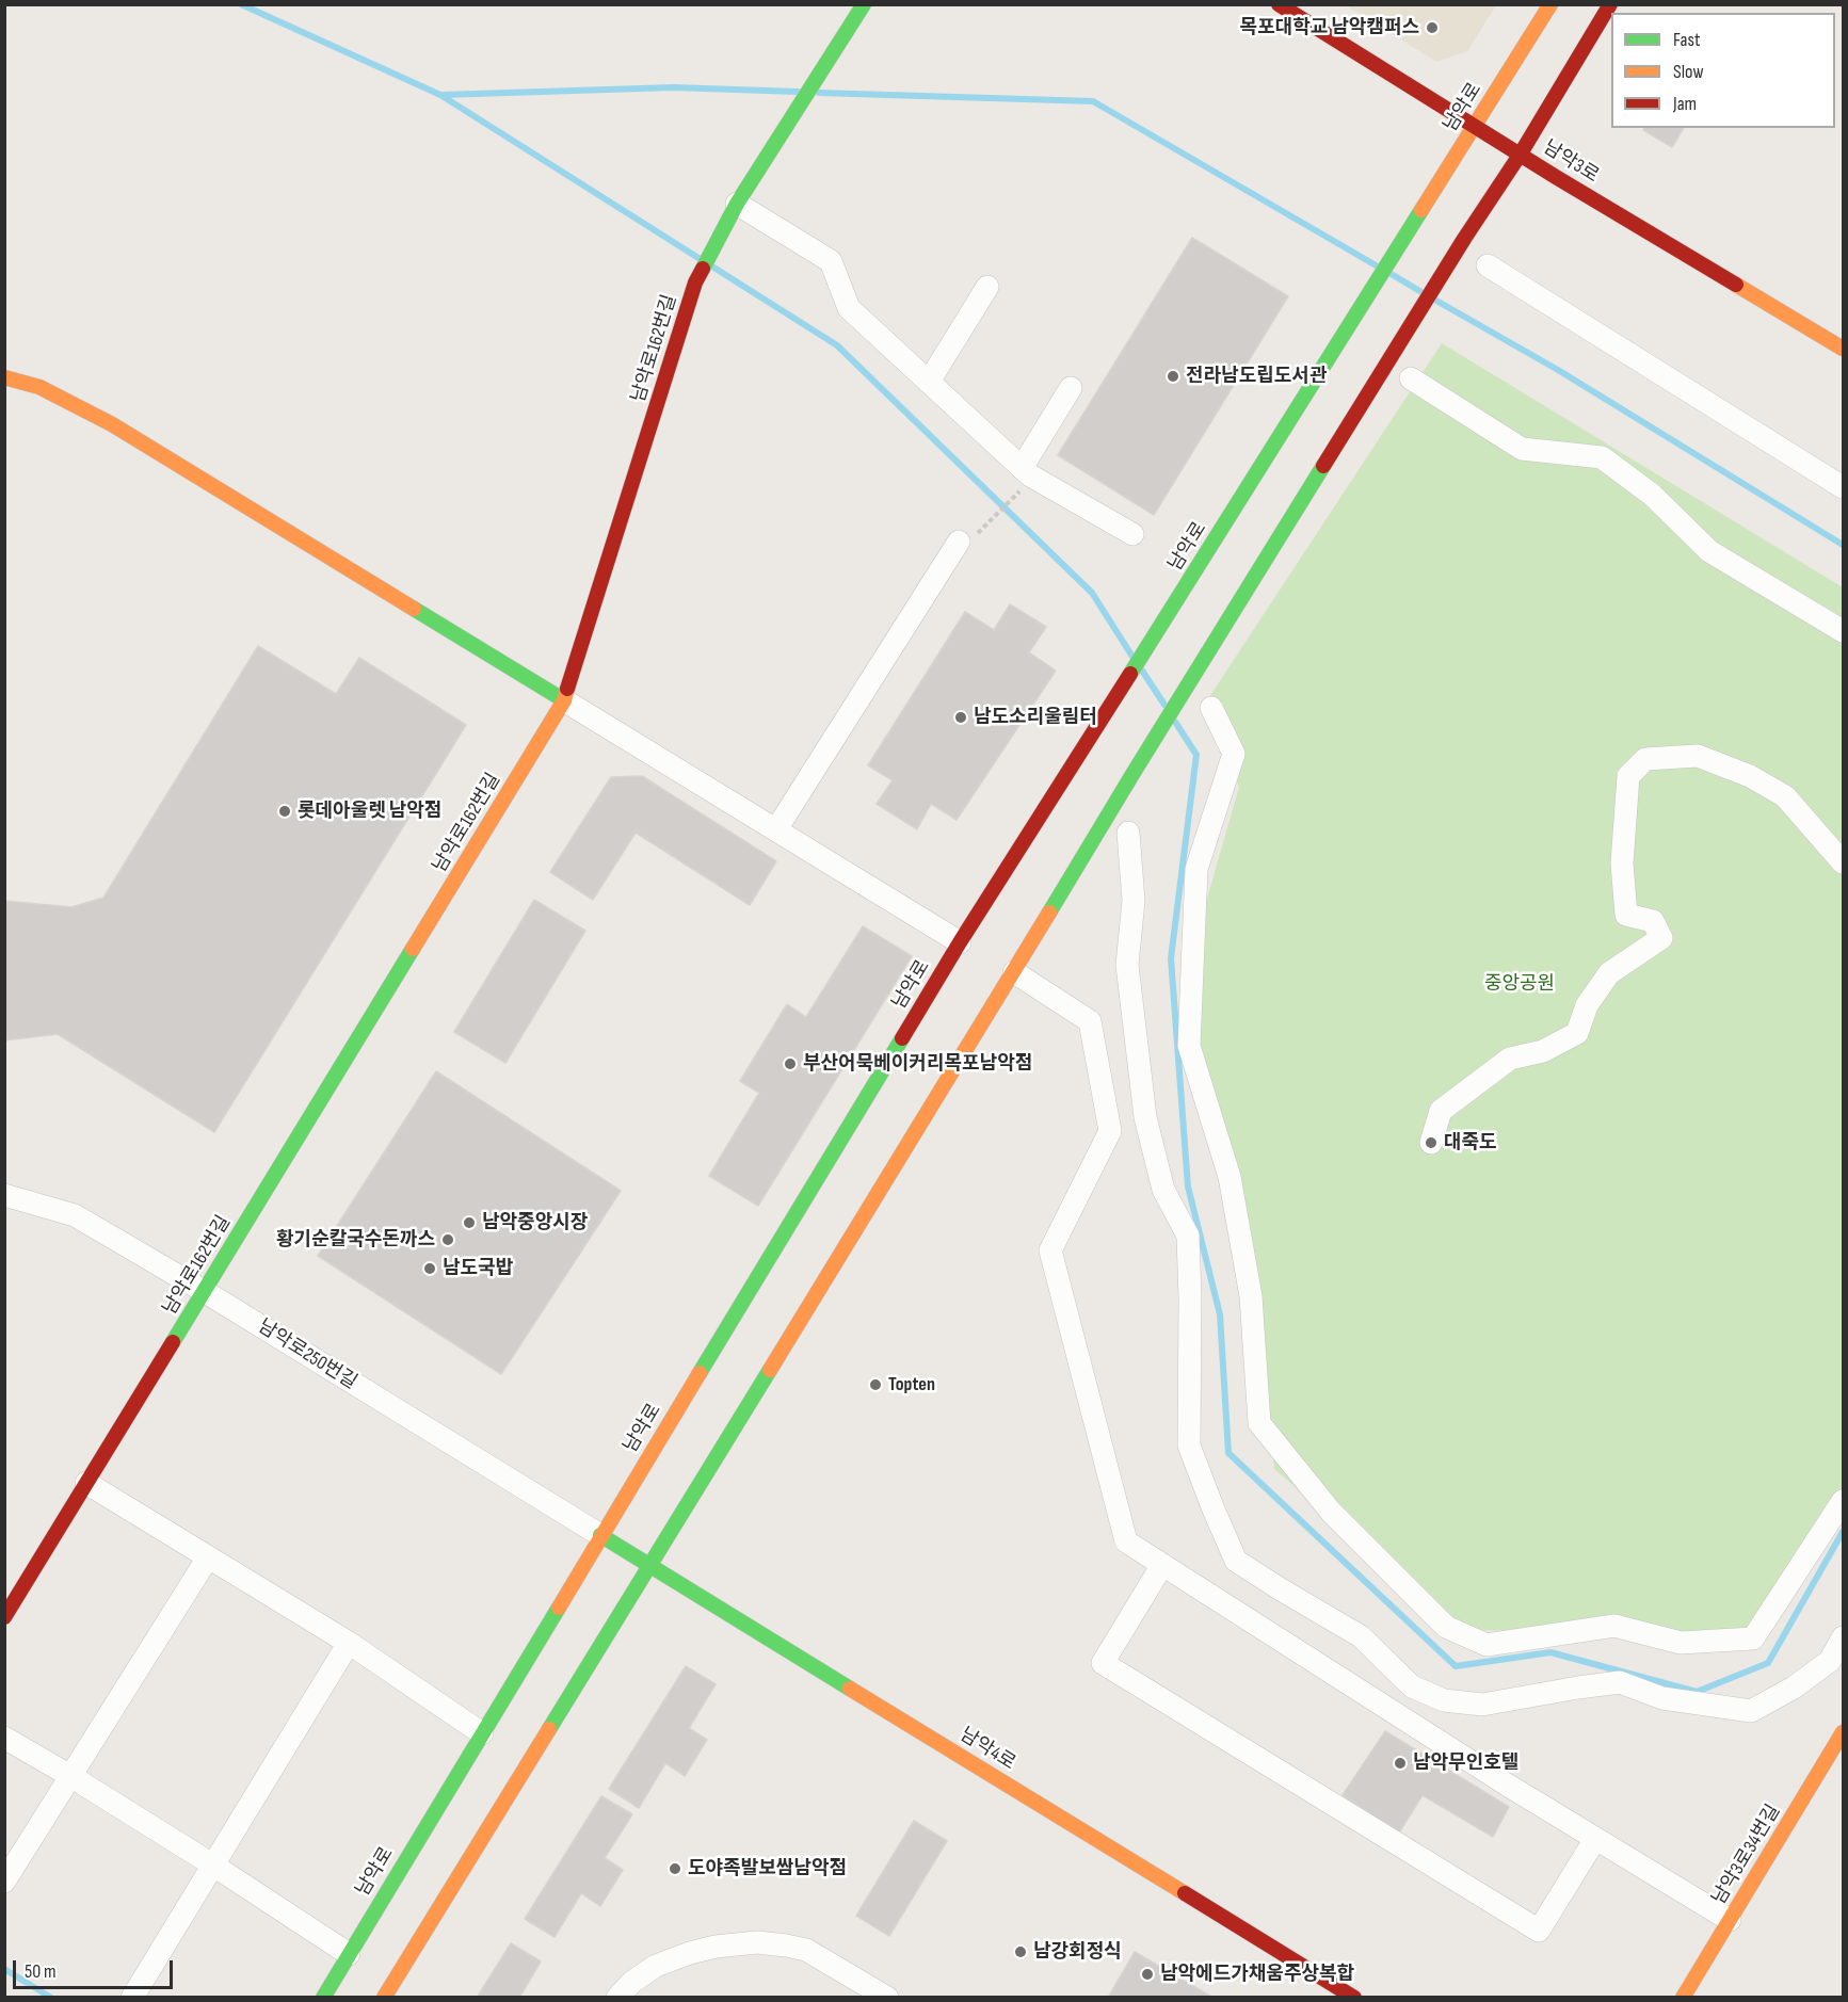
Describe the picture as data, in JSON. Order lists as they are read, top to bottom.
{
  "streets": {
    "street": [
      "남악로",
      "남악3로",
      "남악로162번길",
      "남악로250번길",
      "남악4로",
      "남악3로34번길"
    ]
  },
  "crossings": [
    ["남악로", "남악3로"],
    ["남악로", "남악로250번길"],
    ["남악로", "남악4로"],
    ["남악로162번길", "남악로250번길"],
    ["남악로250번길", "남악4로"]
  ],
  "parks": ["중앙공원"],
  "places": [
    "목포대학교 남악캠퍼스",
    "전라남도립도서관",
    "남도소리울림터",
    "롯데아울렛 남악점",
    "부산어묵베이커리목포남악점",
    "대죽도",
    "남악중앙시장",
    "황기순칼국수돈까스",
    "남도국밥",
    "Topten",
    "남악무인호텔",
    "도야족발보쌈남악점",
    "남강회정식",
    "남악에드가채움주상복합"
  ],
  "legend": ["Fast", "Slow", "Jam"],
  "scale_bar": "50 m"
}
